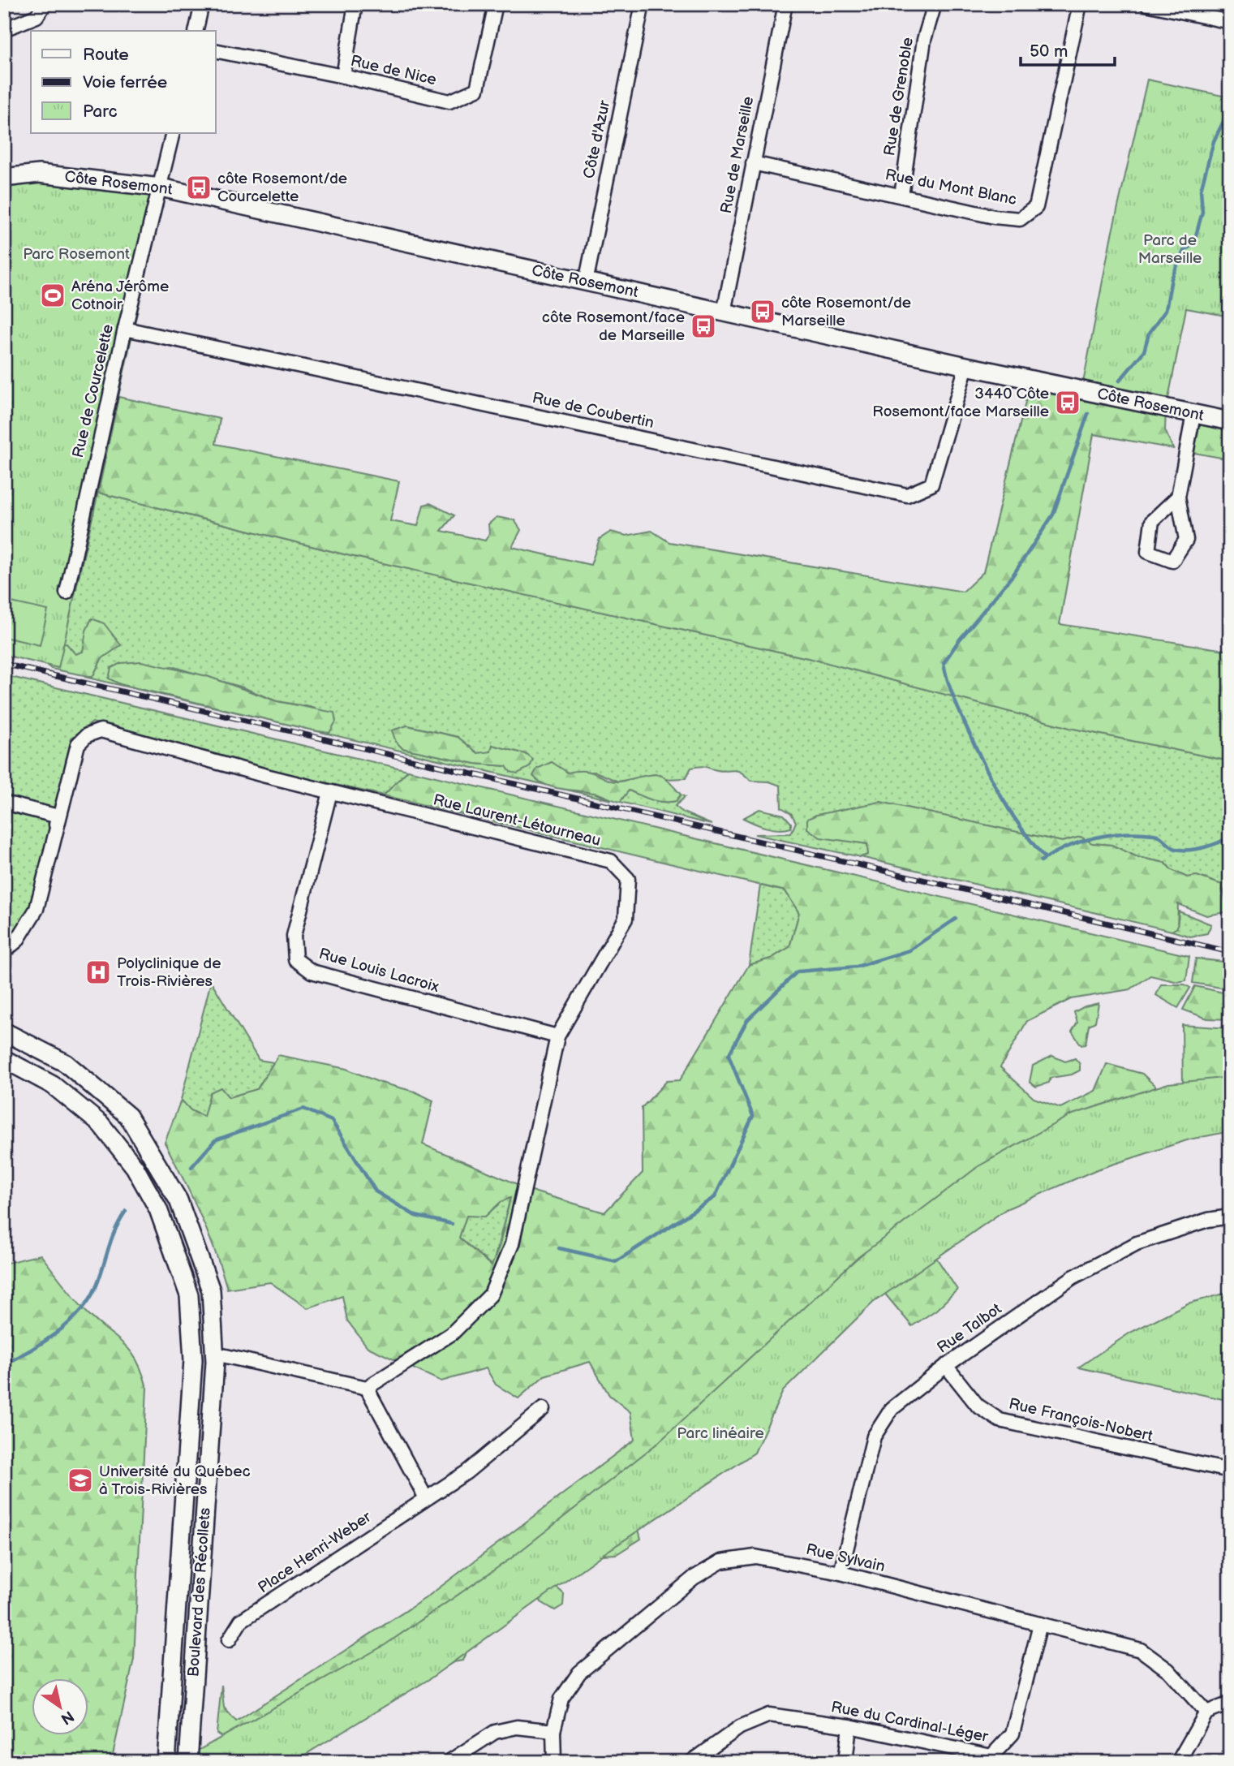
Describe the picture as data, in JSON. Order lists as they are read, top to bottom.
{
  "streets": {
    "main road": ["Côte Rosemont", "Boulevard des Récollets"],
    "street": [
      "Rue de Nice",
      "Rue de Grenoble",
      "Côte d'Azur",
      "Rue de Marseille",
      "Rue du Mont Blanc",
      "Rue de Courcelette",
      "Rue de Coubertin",
      "Rue Laurent-Létourneau",
      "Rue Louis Lacroix",
      "Rue Talbot",
      "Rue François-Nobert",
      "Place Henri-Weber",
      "Rue Sylvain",
      "Rue du Cardinal-Léger"
    ]
  },
  "crossings": [
    ["Rue de Grenoble", "Rue du Mont Blanc"],
    ["Côte d'Azur", "Côte Rosemont"],
    ["Rue de Marseille", "Côte Rosemont"],
    ["Rue de Marseille", "Rue du Mont Blanc"],
    ["Côte Rosemont", "Rue de Courcelette"],
    ["Côte Rosemont", "Rue de Coubertin"],
    ["Rue de Courcelette", "Rue de Coubertin"],
    ["Rue Laurent-Létourneau", "Rue Louis Lacroix"],
    ["Rue Talbot", "Rue François-Nobert"],
    ["Rue Talbot", "Rue Sylvain"],
    ["Rue Sylvain", "Rue du Cardinal-Léger"]
  ],
  "parks": ["Parc de Marseille", "Parc Rosemont", "Parc linéaire"],
  "places": {
    "bus stop": [
      "côte Rosemont/de Courcelette",
      "côte Rosemont/de Marseille",
      "côte Rosemont/face de Marseille",
      "3440 Côte Rosemont/face Marseille"
    ],
    "sports": ["Aréna Jérôme Cotnoir"],
    "hospital": ["Polyclinique de Trois-Rivières"],
    "school or university": ["Université du Québec à Trois-Rivières"]
  },
  "legend": ["Route", "Voie ferrée", "Parc"],
  "scale_bar": "50 m",
  "north": "bottom right"
}
